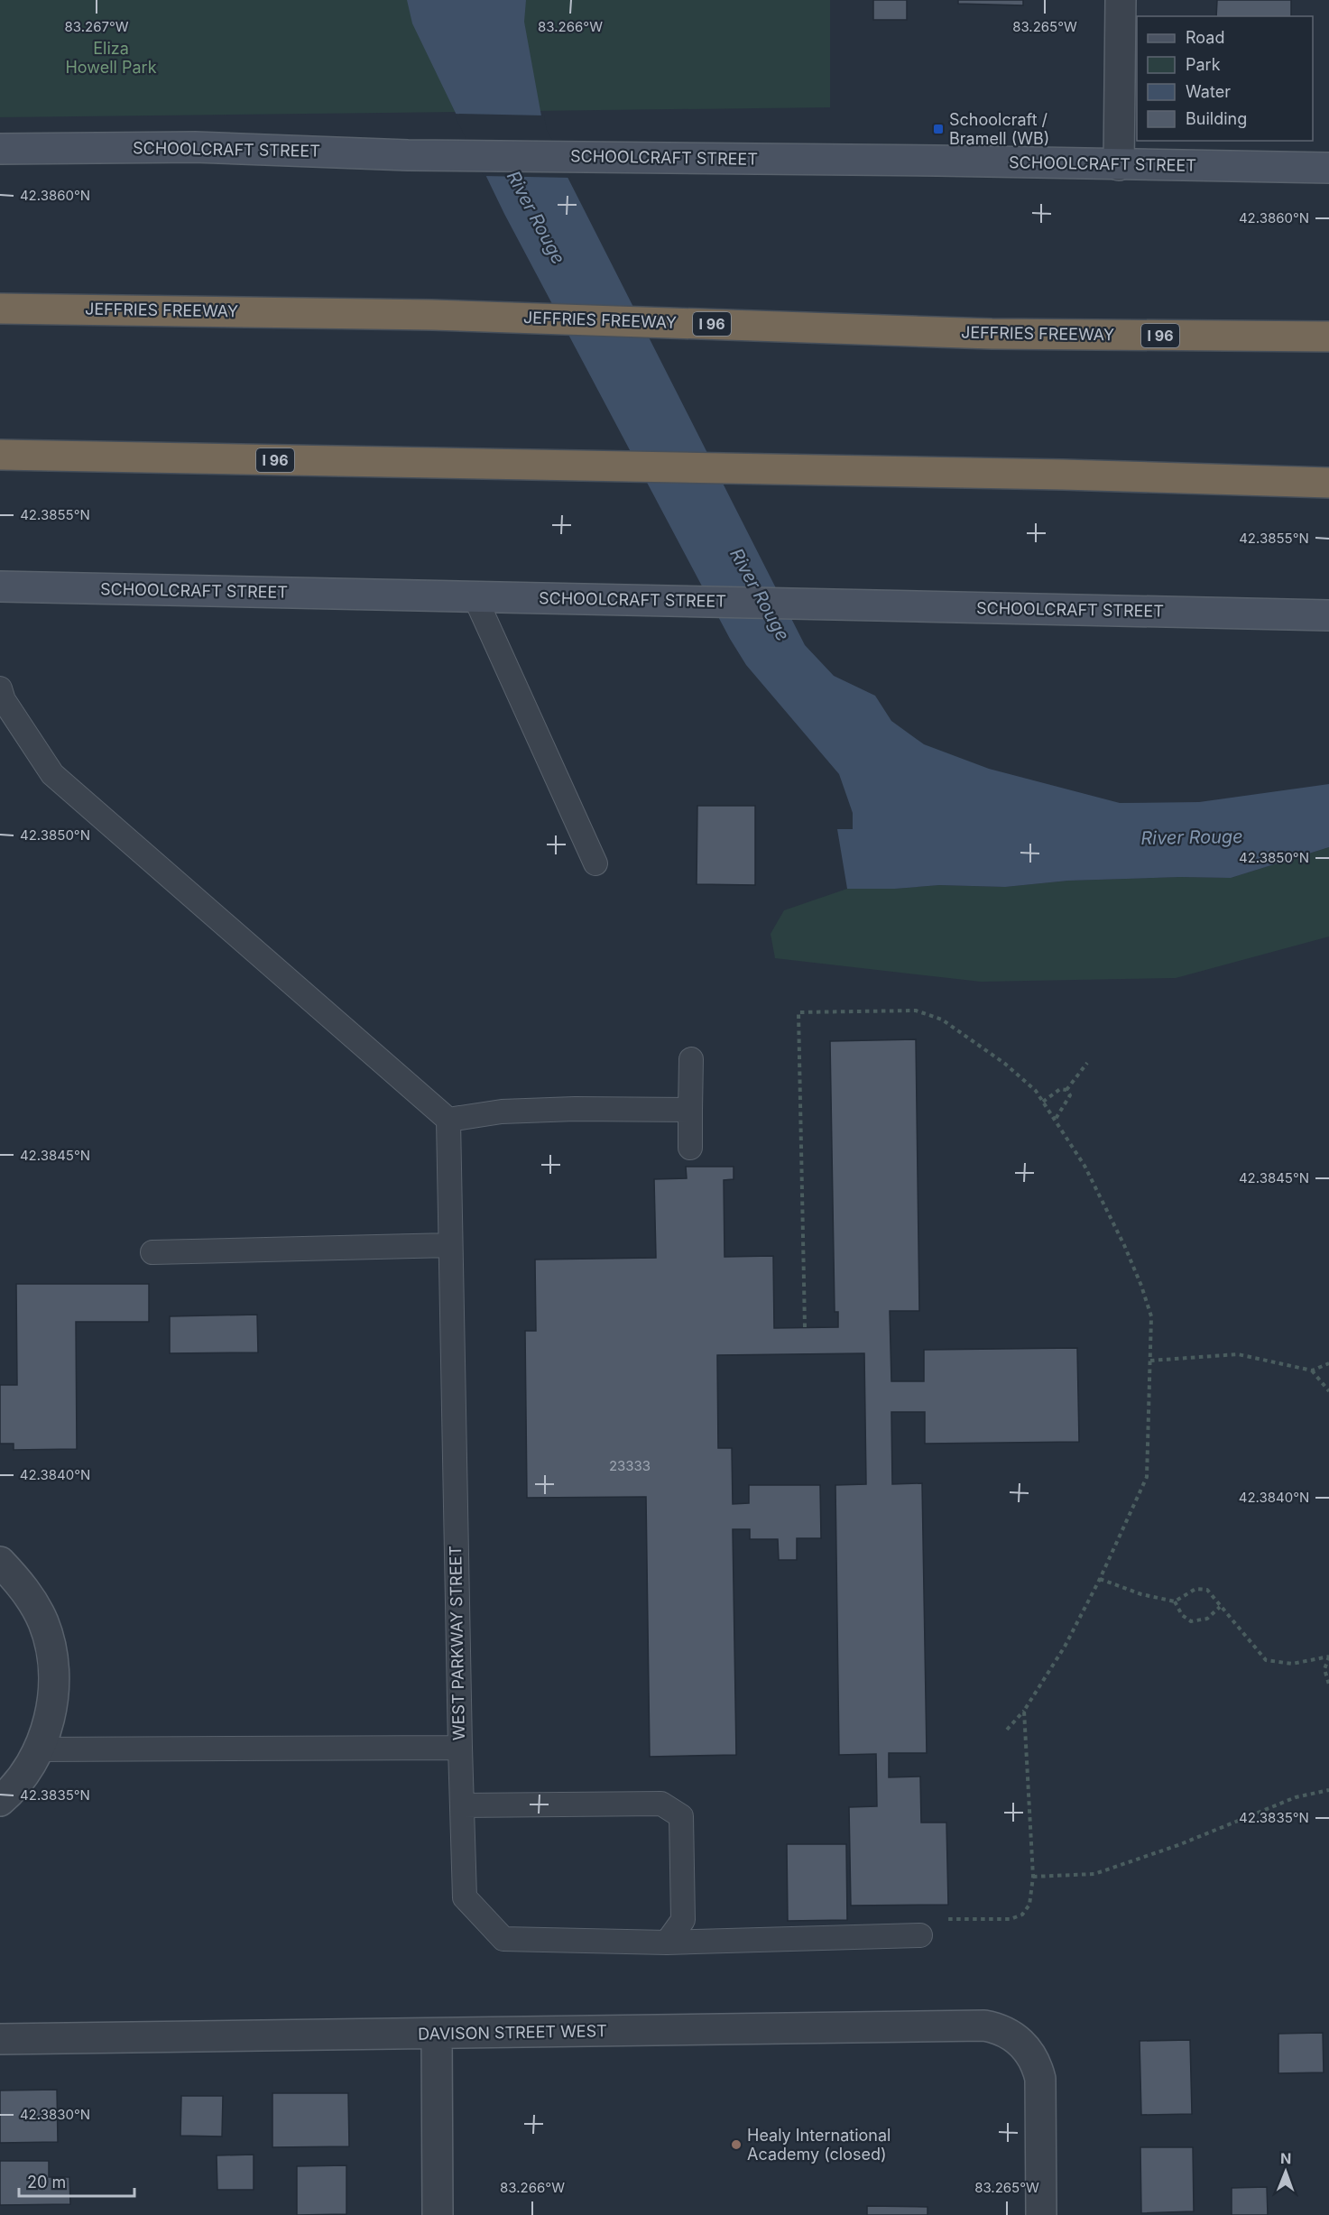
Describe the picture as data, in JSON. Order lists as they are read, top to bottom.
{
  "streets": {
    "highway": ["JEFFRIES FREEWAY", "I 96"],
    "main road": ["SCHOOLCRAFT STREET"],
    "street": ["DAVISON STREET WEST"],
    "lane": ["WEST PARKWAY STREET"]
  },
  "water": ["River Rouge"],
  "parks": ["Eliza Howell Park"],
  "places": {
    "transit": ["Schoolcraft / Bramell (WB)"],
    "other": ["Healy International Academy (closed)"]
  },
  "house_numbers": ["23333"],
  "legend": [
    "Road",
    "Park",
    "Water",
    "Building"
  ],
  "scale_bar": "20 m",
  "north": "top",
  "coordinates": [
    "83.267°W",
    "83.266°W",
    "83.265°W",
    "42.3860°N",
    "42.3855°N",
    "42.3850°N",
    "42.3845°N",
    "42.3840°N",
    "42.3835°N",
    "42.3830°N"
  ]
}
